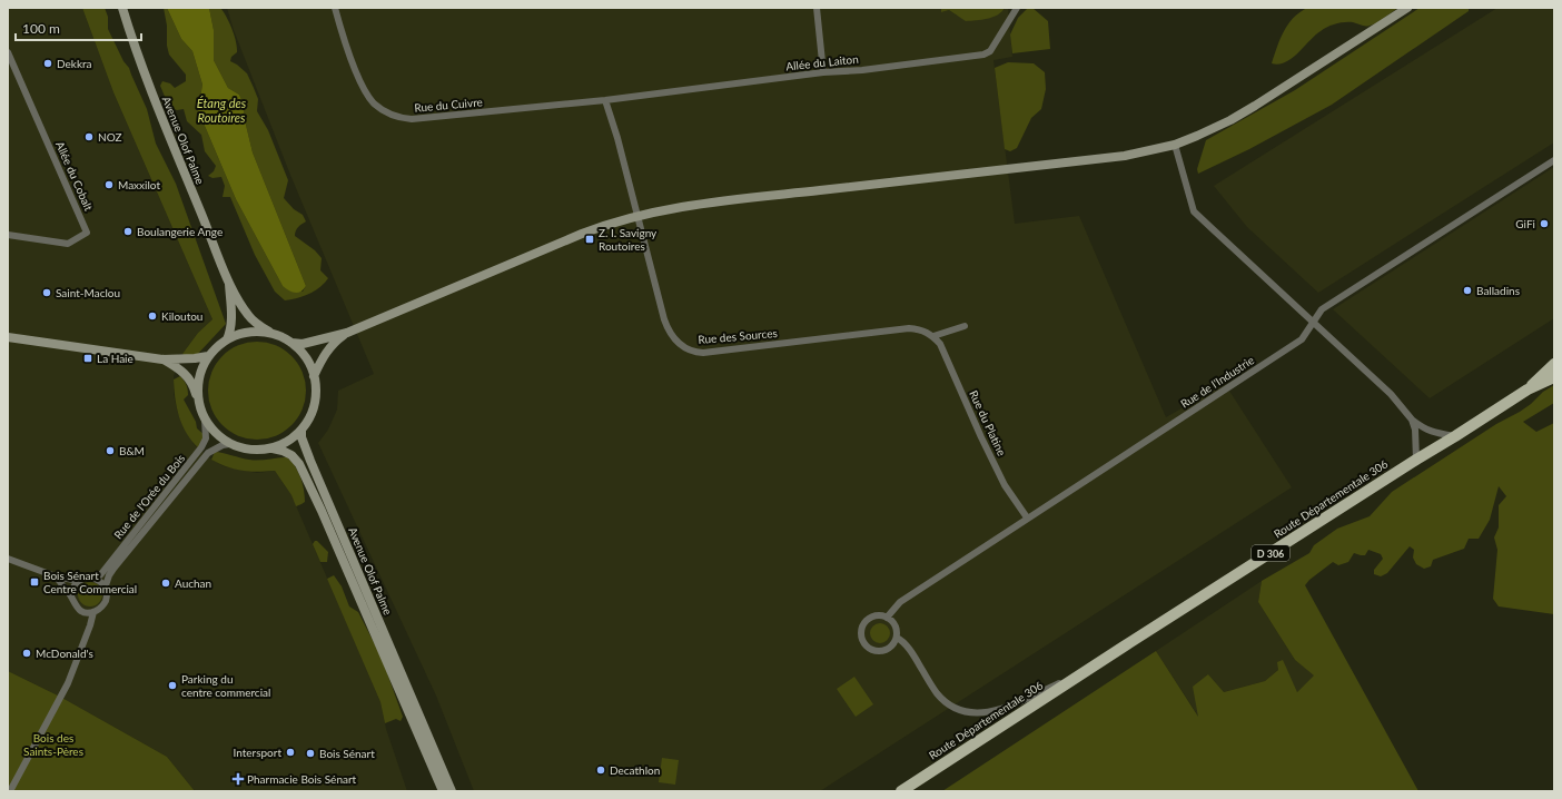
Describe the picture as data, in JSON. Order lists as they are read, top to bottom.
{
  "streets": {
    "main road": ["Avenue Olof Palme", "Route Départementale 306", "D 306"],
    "street": [
      "Allée du Laiton",
      "Rue du Cuivre",
      "Allée du Cobalt",
      "Rue des Sources",
      "Rue de l'Industrie",
      "Rue du Platine",
      "Rue de l'Orée du Bois"
    ]
  },
  "crossings": [
    ["Allée du Laiton", "Rue du Cuivre"],
    ["Allée du Laiton", "Rue des Sources"],
    ["Rue du Cuivre", "Rue des Sources"],
    ["Avenue Olof Palme", "Rue de l'Orée du Bois"],
    ["Rue des Sources", "Rue du Platine"],
    ["Rue de l'Industrie", "Rue du Platine"],
    ["Route Départementale 306", "D 306"]
  ],
  "water": ["Étang des Routoires"],
  "parks": ["Bois des Saints-Pères"],
  "places": {
    "other": [
      "Dekkra",
      "NOZ",
      "Maxxilot",
      "GiFi",
      "Boulangerie Ange",
      "Balladins",
      "Saint-Maclou",
      "Kiloutou",
      "B&M",
      "Auchan",
      "McDonald's",
      "Parking du centre commercial",
      "Intersport",
      "Bois Sénart",
      "Decathlon"
    ],
    "transit": ["Z. I. Savigny Routoires", "La Haie", "Bois Sénart Centre Commercial"],
    "health": ["Pharmacie Bois Sénart"]
  },
  "scale_bar": "100 m"
}
